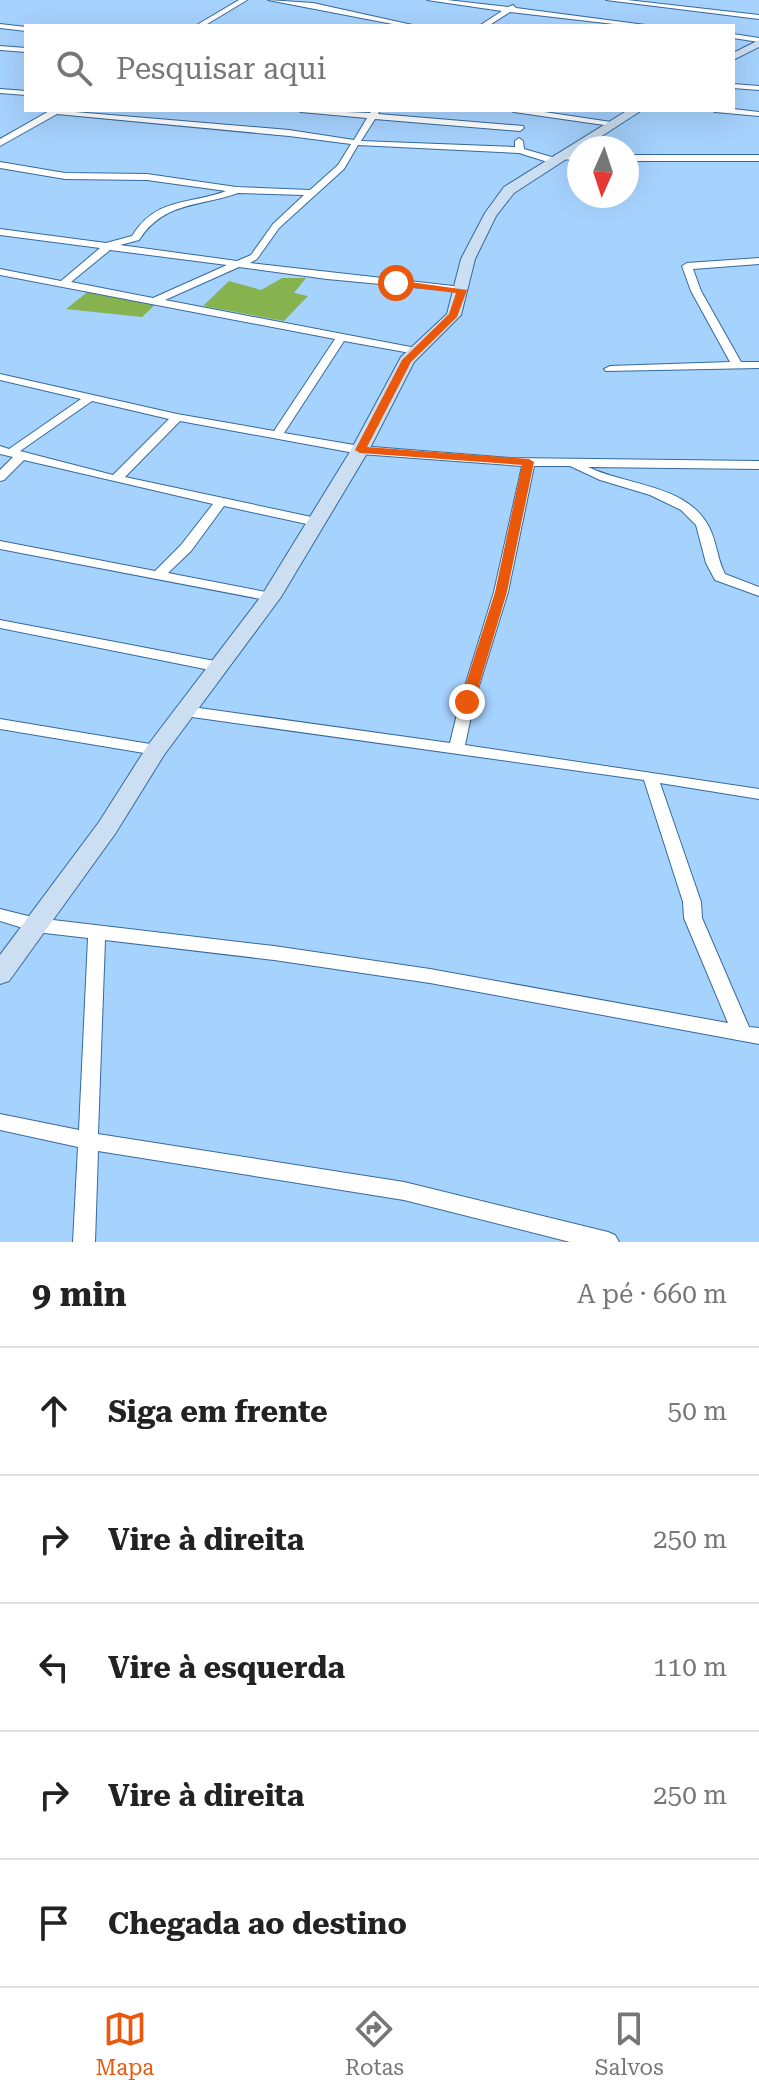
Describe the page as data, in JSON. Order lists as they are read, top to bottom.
{
  "north": "bottom",
  "page": {
    "search": "Pesquisar aqui",
    "heading": ["9 min", "A pé · 660 m"],
    "list": [
      ["Siga em frente", "50 m"],
      ["Vire à direita", "250 m"],
      ["Vire à esquerda", "110 m"],
      ["Vire à direita", "250 m"],
      "Chegada ao destino"
    ],
    "nav": ["Mapa", "Rotas", "Salvos"]
  }
}
